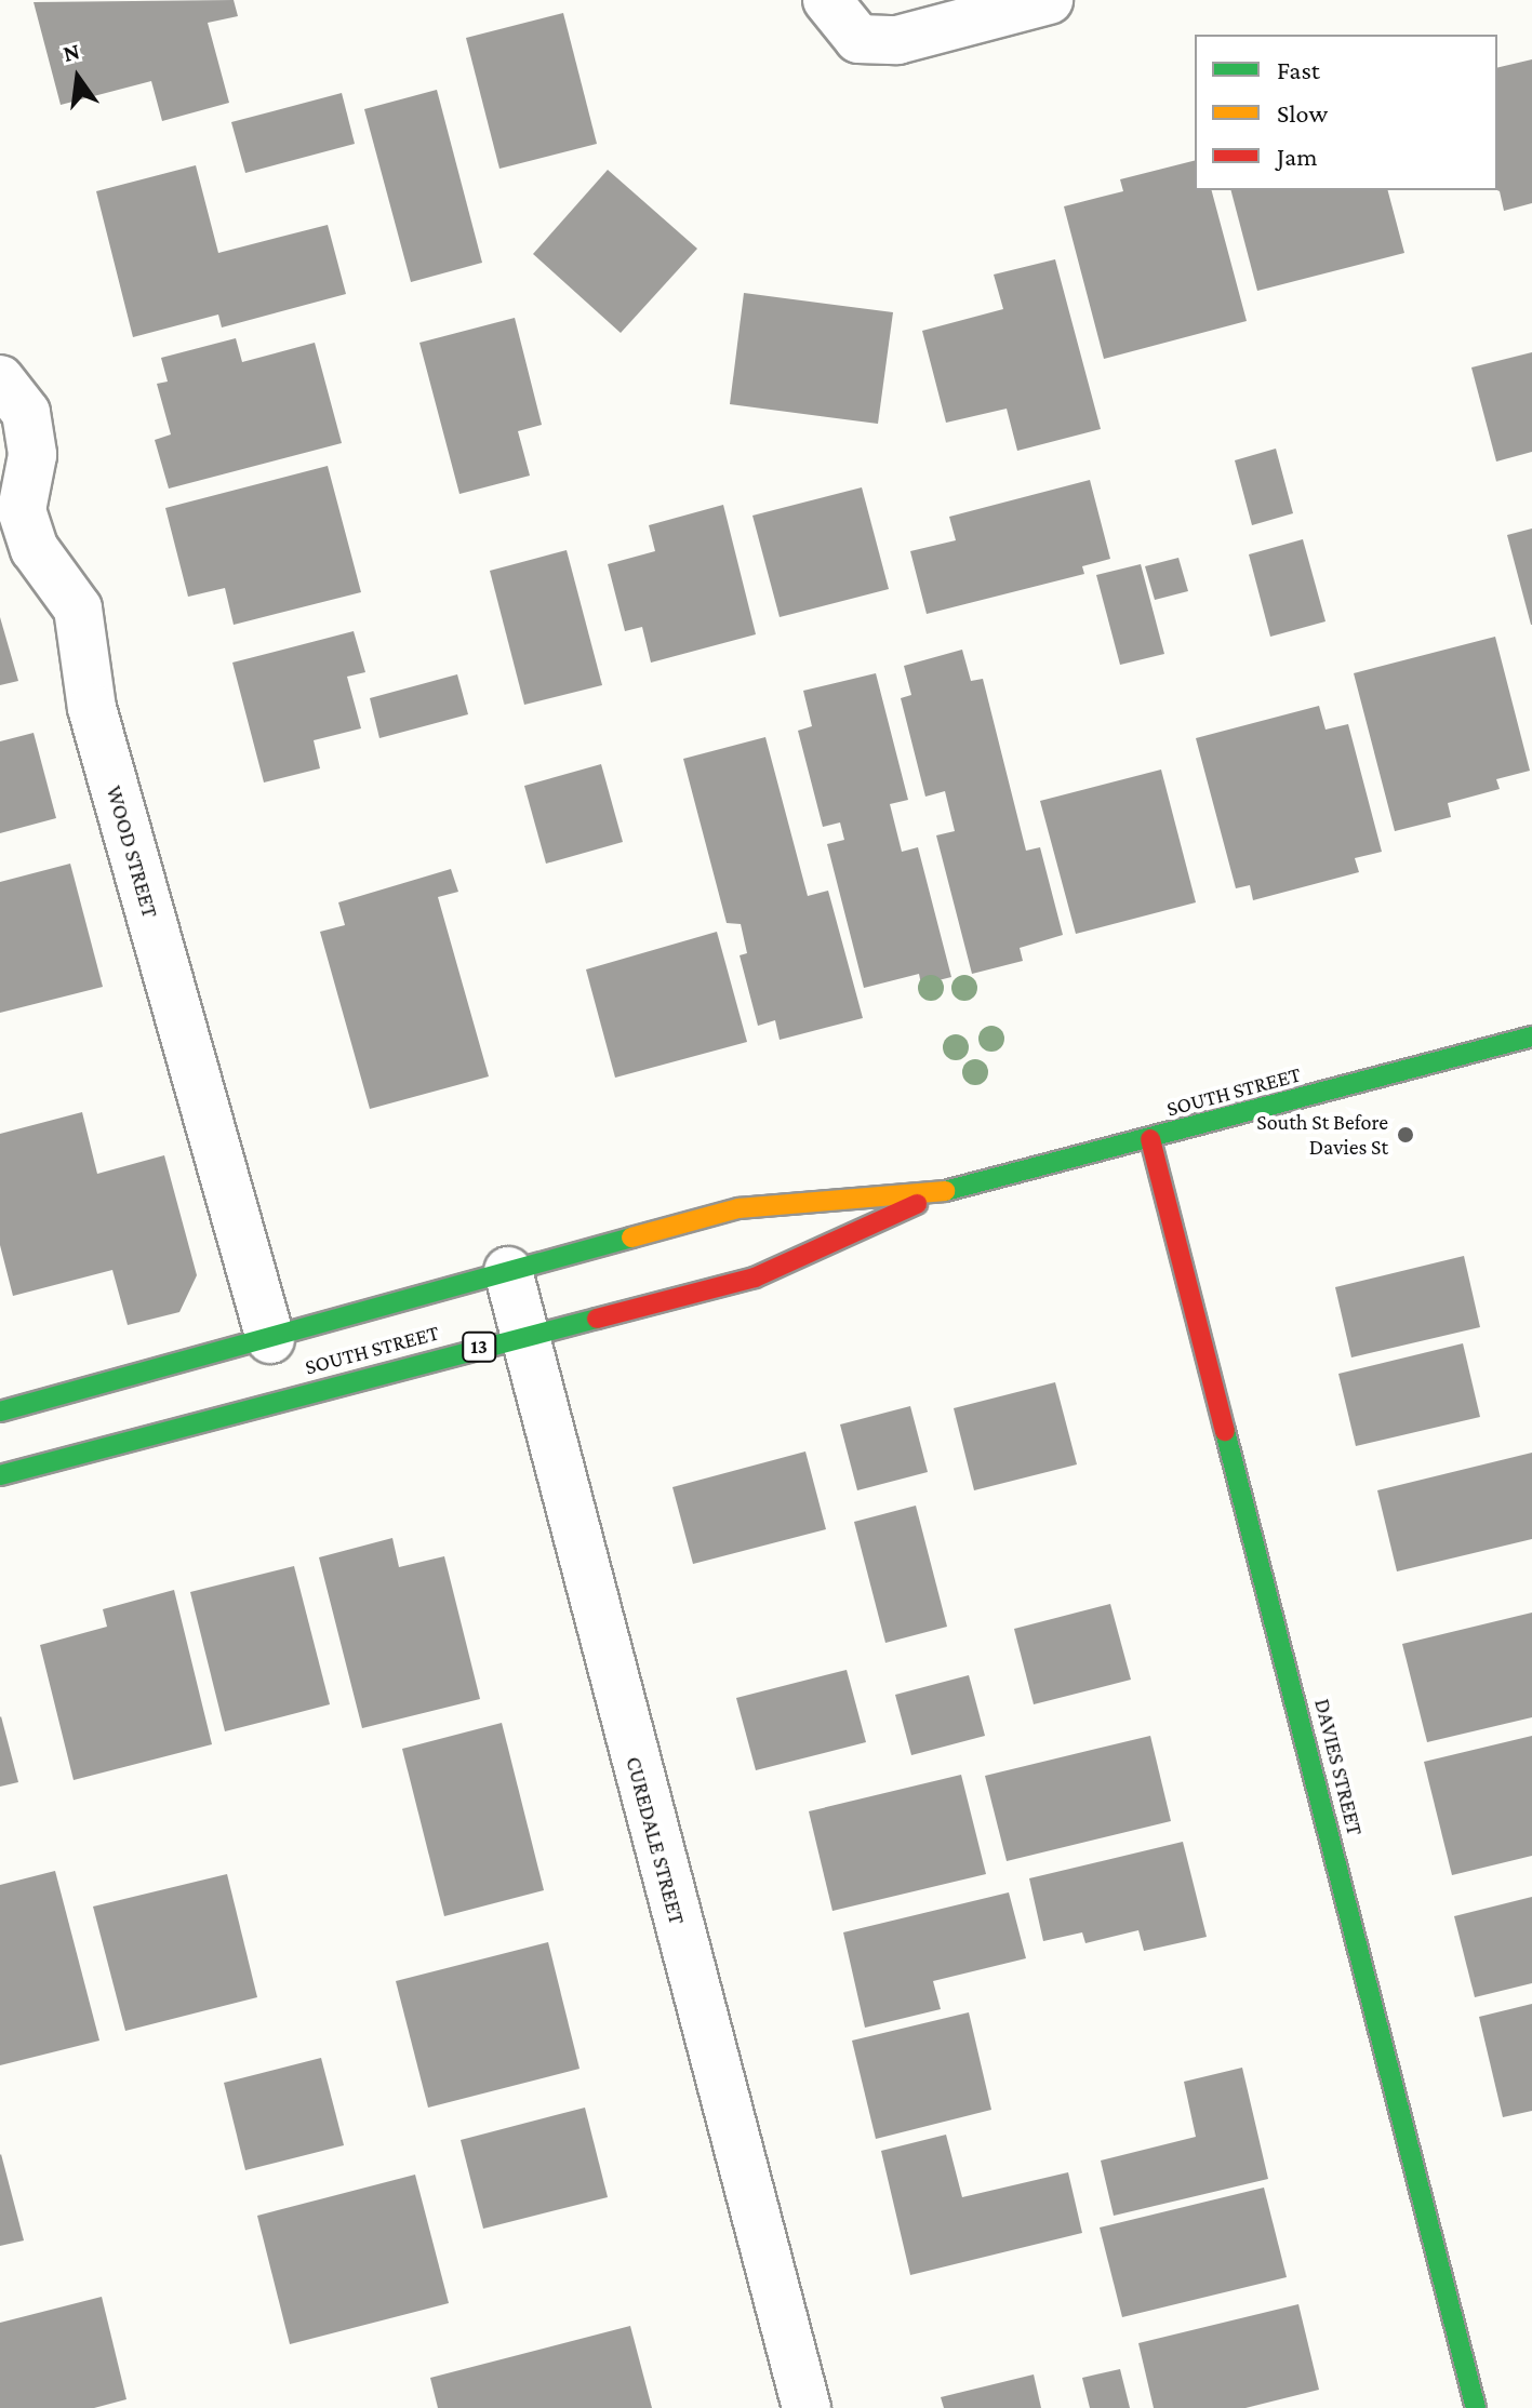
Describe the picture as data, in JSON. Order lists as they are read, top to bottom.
{
  "streets": {
    "main road": ["SOUTH STREET", "13", "DAVIES STREET"],
    "street": ["WOOD STREET", "CUREDALE STREET"]
  },
  "crossings": [
    ["WOOD STREET", "SOUTH STREET"],
    ["SOUTH STREET", "DAVIES STREET"],
    ["SOUTH STREET", "CUREDALE STREET"]
  ],
  "places": ["South St Before Davies St"],
  "legend": ["Fast", "Slow", "Jam"],
  "north": "top"
}
